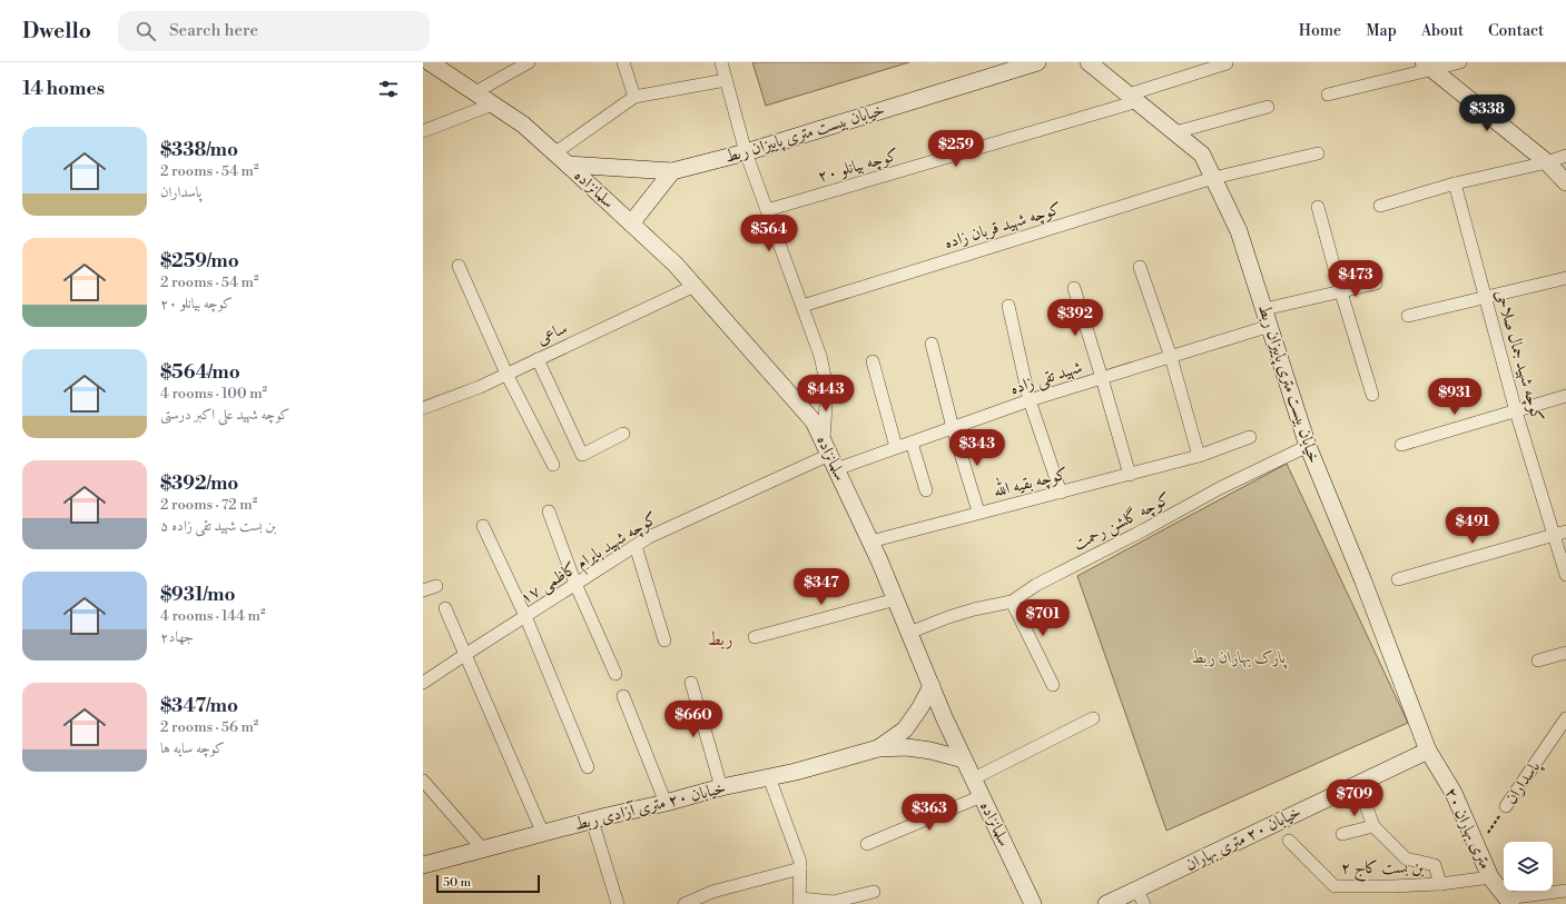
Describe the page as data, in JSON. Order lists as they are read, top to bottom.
{
  "streets": {
    "street": [
      "خیابان بیست متری پاییزان ربط",
      "کوچه بیانلو ۲۰",
      "سلمانزاده",
      "کوچه شهید قربان زاده",
      "ساعی",
      "کوچه شهید جمال صلاحی",
      "شهید تقی زاده",
      "کوچه بقیه الله",
      "کوچه گلشن رحمت",
      "کوچه شهید بایرام کاظمی ۱۷",
      "پاسداران",
      "خیابان ۲۰ متری آزادی ربط",
      "۲۰ متری بهاران",
      "خیابان ۲۰ متری بهاران",
      "بن بست کاج ۲"
    ]
  },
  "crossings": [
    ["خیابان بیست متری پاییزان ربط", "کوچه بیانلو ۲۰"],
    ["خیابان بیست متری پاییزان ربط", "سلمانزاده"],
    ["خیابان بیست متری پاییزان ربط", "کوچه شهید قربان زاده"],
    ["خیابان بیست متری پاییزان ربط", "شهید تقی زاده"],
    ["خیابان بیست متری پاییزان ربط", "کوچه گلشن رحمت"],
    ["خیابان بیست متری پاییزان ربط", "۲۰ متری بهاران"],
    ["خیابان بیست متری پاییزان ربط", "خیابان ۲۰ متری بهاران"],
    ["سلمانزاده", "ساعی"],
    ["سلمانزاده", "شهید تقی زاده"],
    ["سلمانزاده", "کوچه بقیه الله"],
    ["سلمانزاده", "کوچه گلشن رحمت"],
    ["سلمانزاده", "کوچه شهید بایرام کاظمی ۱۷"],
    ["شهید تقی زاده", "کوچه شهید بایرام کاظمی ۱۷"],
    ["پاسداران", "۲۰ متری بهاران"],
    ["۲۰ متری بهاران", "خیابان ۲۰ متری بهاران"],
    ["۲۰ متری بهاران", "بن بست کاج ۲"]
  ],
  "districts": ["ربط"],
  "parks": ["پارک بهاران ربط"],
  "scale_bar": "50 m",
  "page": {
    "header": "Dwello",
    "search": "Search here",
    "nav": [
      "Home",
      "Map",
      "About",
      "Contact"
    ],
    "heading": "14 homes",
    "price": [
      "$338",
      "$259",
      "$564",
      "$473",
      "$392",
      "$443",
      "$931",
      "$343",
      "$491",
      "$347",
      "$701",
      "$660",
      "$709",
      "$363"
    ],
    "list": [
      {
        "name": "$338/mo",
        "note": "2 rooms · 54 m² · پاسداران"
      },
      {
        "name": "$259/mo",
        "note": "2 rooms · 54 m² · کوچه بیانلو ۲۰"
      },
      {
        "name": "$564/mo",
        "note": "4 rooms · 100 m² · کوچه شهید علی اکبر درستی"
      },
      {
        "name": "$392/mo",
        "note": "2 rooms · 72 m² · بن بست شهید تقی زاده ۵"
      },
      {
        "name": "$931/mo",
        "note": "4 rooms · 144 m² · جهاد۲"
      },
      {
        "name": "$347/mo",
        "note": "2 rooms · 56 m² · کوچه سایه ها"
      }
    ],
    "scale": "50 m"
  }
}
